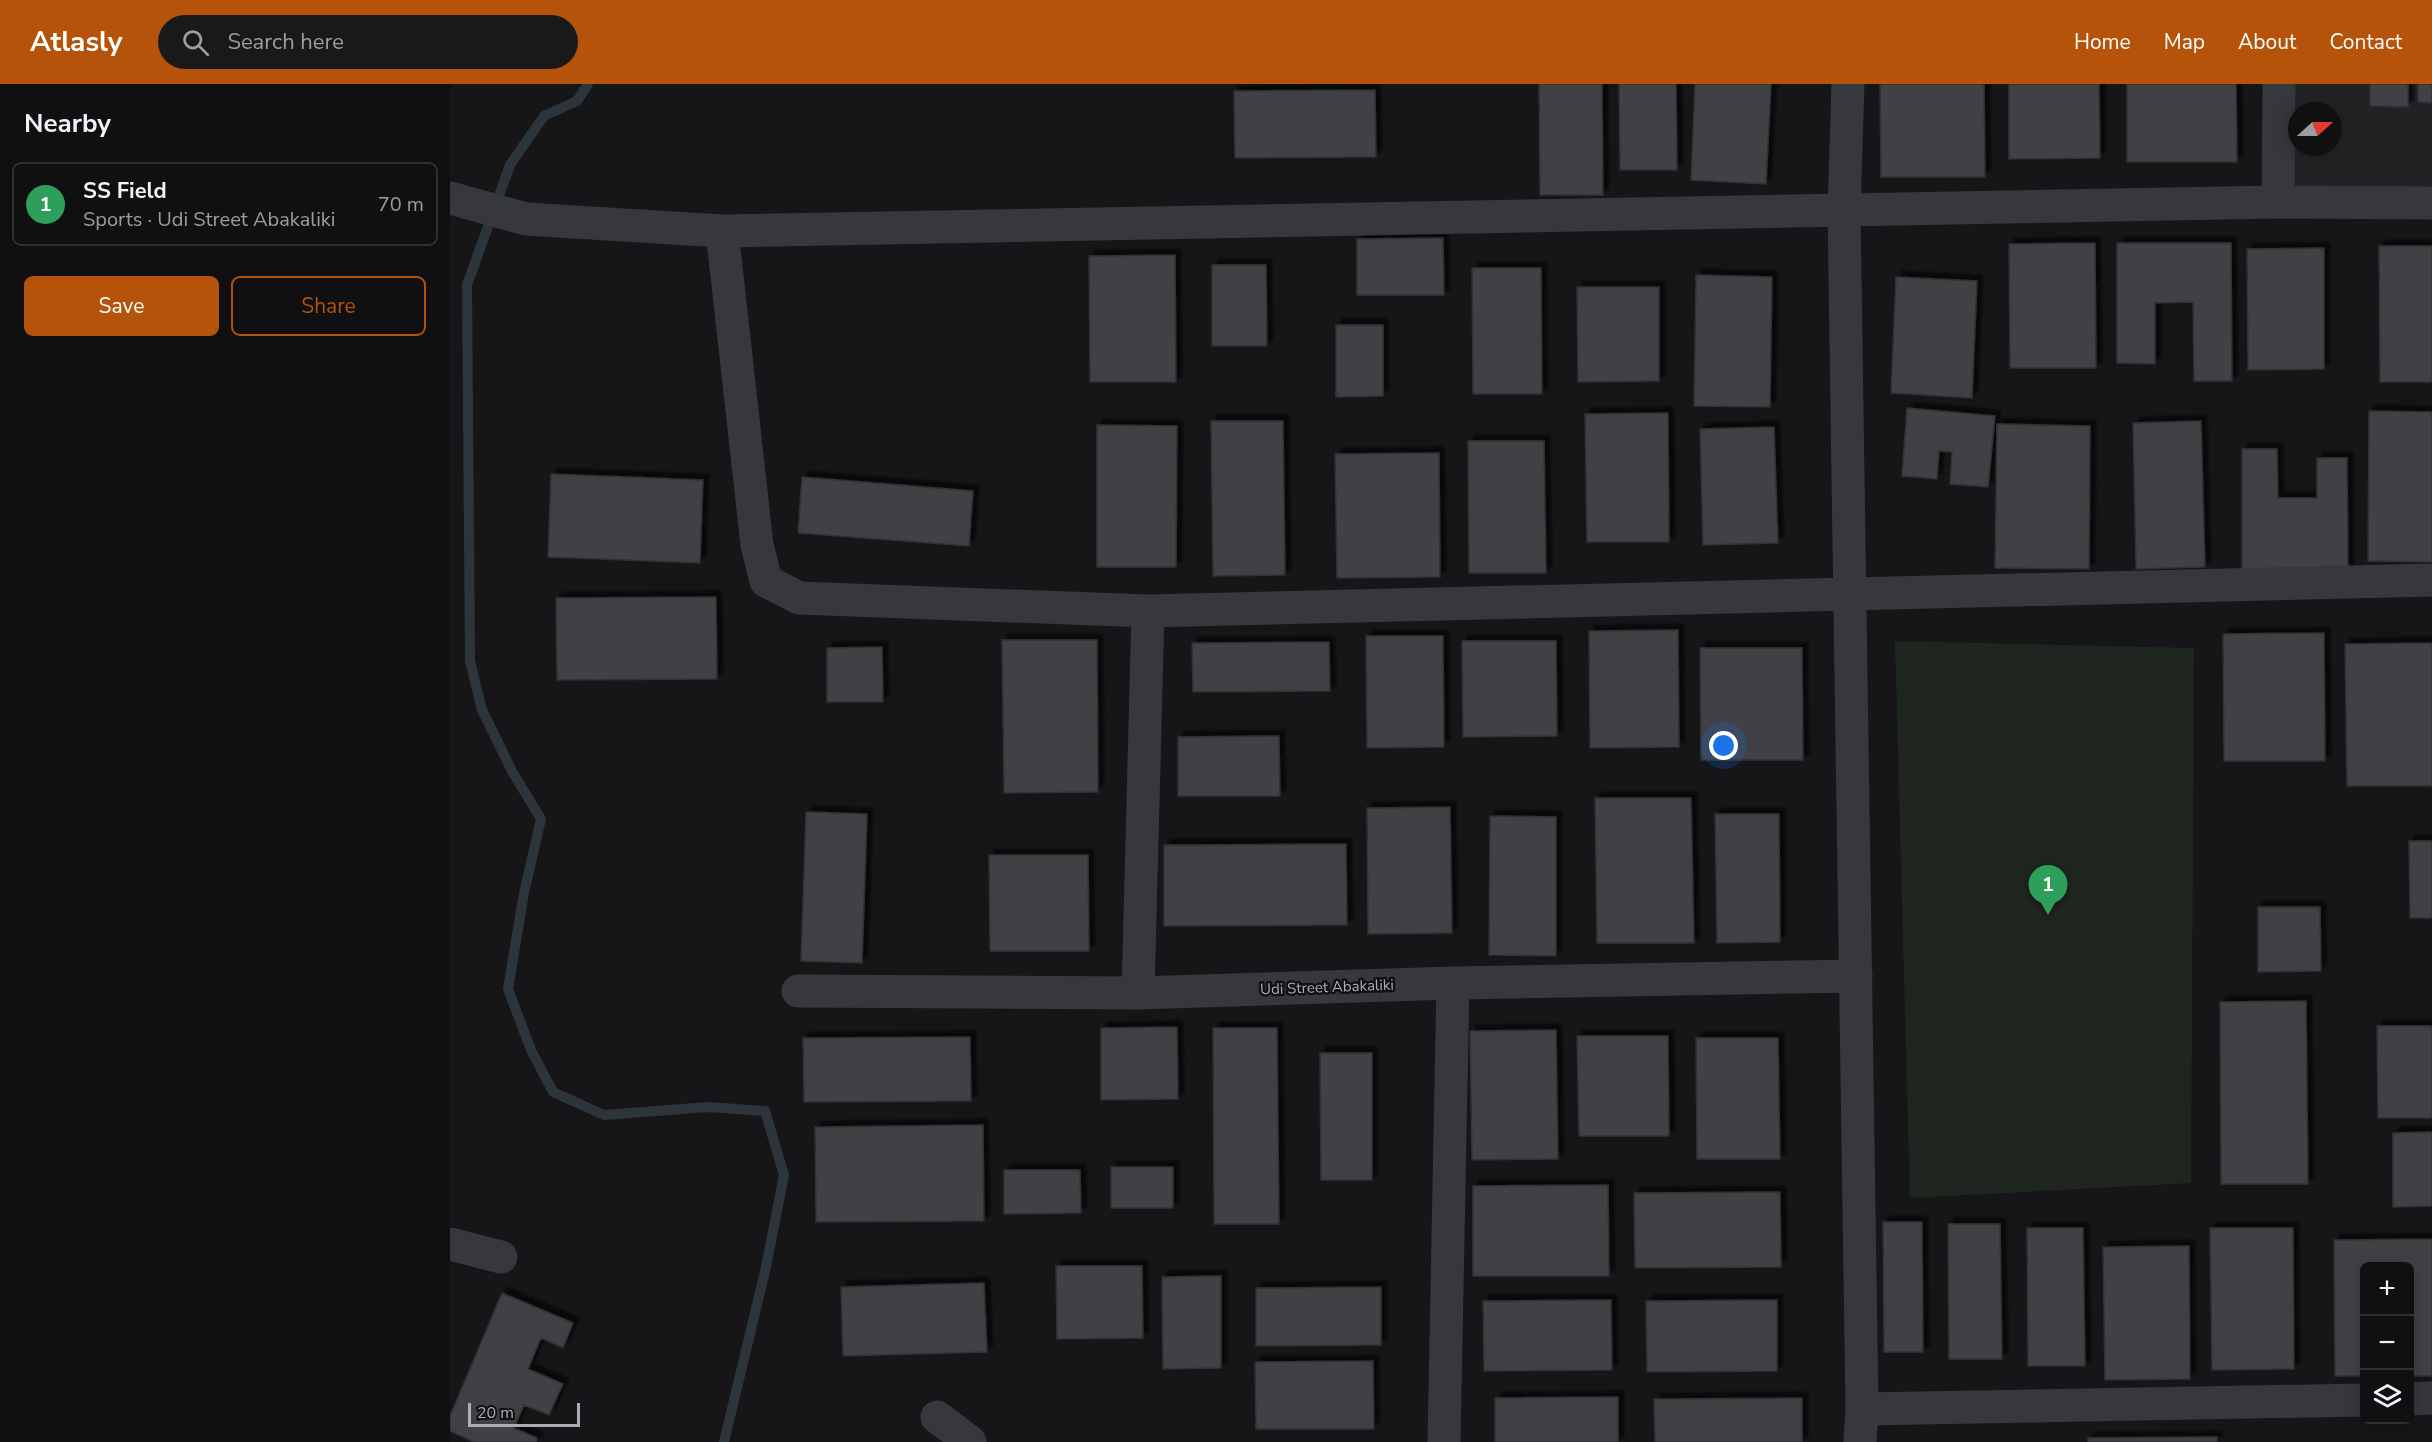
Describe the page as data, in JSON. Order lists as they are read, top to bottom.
{
  "streets": {
    "street": ["Udi Street Abakaliki"]
  },
  "scale_bar": "20 m",
  "north": "right",
  "page": {
    "header": "Atlasly",
    "search": "Search here",
    "nav": [
      "Home",
      "Map",
      "About",
      "Contact"
    ],
    "heading": "Nearby",
    "list": [
      {
        "mark": "1",
        "name": "SS Field",
        "note": "Sports · Udi Street Abakaliki",
        "value": "70 m"
      }
    ],
    "buttons": ["Save", "Share"],
    "pins": "1",
    "map_buttons": ["+", "−"],
    "scale": "20 m"
  }
}
